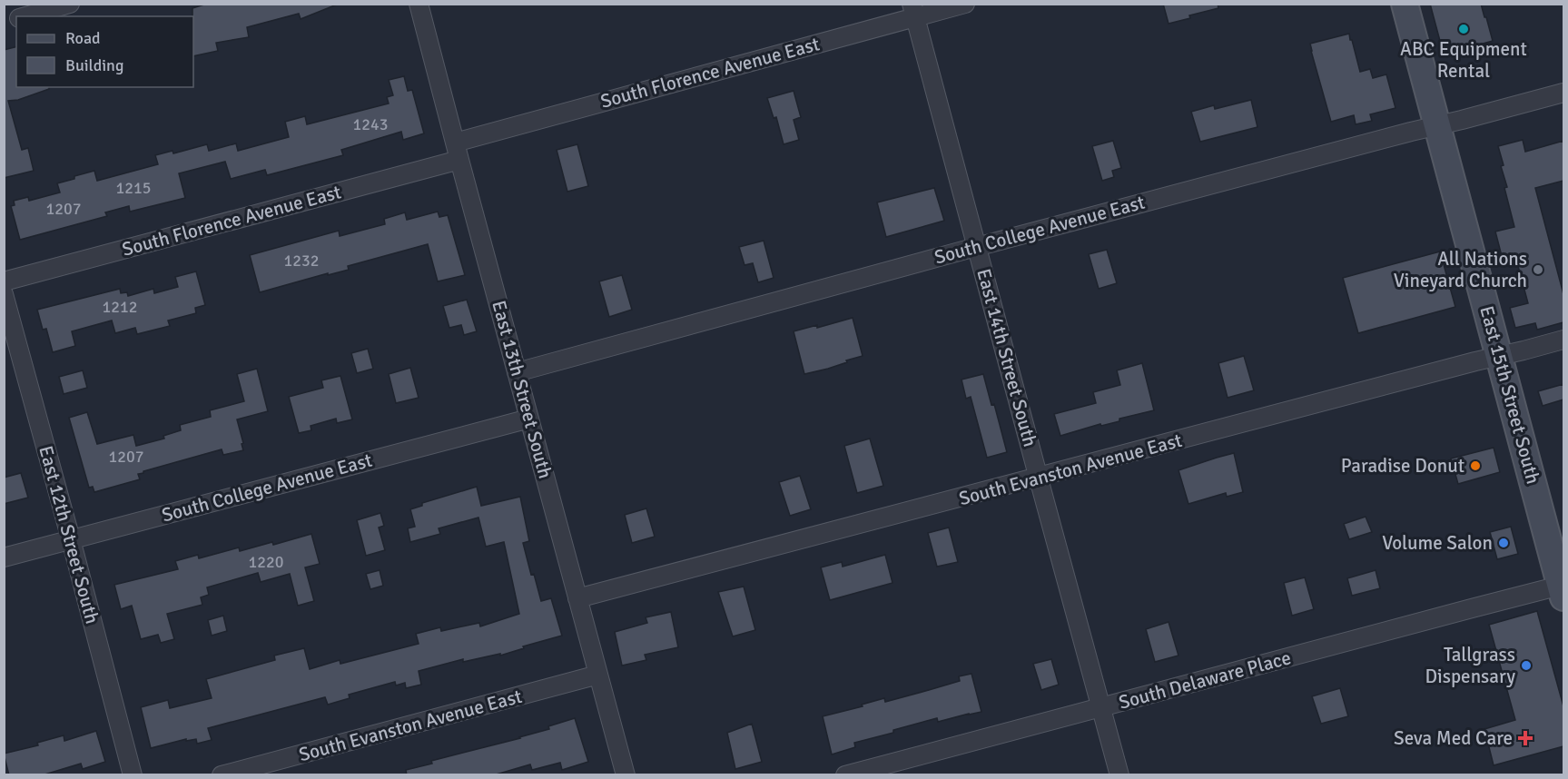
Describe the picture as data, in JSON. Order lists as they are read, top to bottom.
{
  "streets": {
    "main road": ["East 15th Street South"],
    "street": [
      "South Florence Avenue East",
      "South College Avenue East",
      "East 14th Street South",
      "East 13th Street South",
      "South Evanston Avenue East",
      "East 12th Street South",
      "South Delaware Place"
    ]
  },
  "crossings": [
    ["South Florence Avenue East", "East 14th Street South"],
    ["South Florence Avenue East", "East 13th Street South"],
    ["South College Avenue East", "East 14th Street South"],
    ["South College Avenue East", "East 13th Street South"],
    ["South College Avenue East", "East 15th Street South"],
    ["South College Avenue East", "East 12th Street South"],
    ["East 14th Street South", "South Evanston Avenue East"],
    ["East 14th Street South", "South Delaware Place"],
    ["East 13th Street South", "South Evanston Avenue East"],
    ["East 15th Street South", "South Evanston Avenue East"],
    ["East 15th Street South", "South Delaware Place"]
  ],
  "places": {
    "other": [
      "ABC Equipment Rental",
      "All Nations Vineyard Church",
      "Paradise Donut",
      "Volume Salon",
      "Tallgrass Dispensary"
    ],
    "health": ["Seva Med Care"]
  },
  "house_numbers": [
    "1243",
    "1215",
    "1207",
    "1232",
    "1212",
    "1207",
    "1220"
  ],
  "legend": ["Road", "Building"]
}
